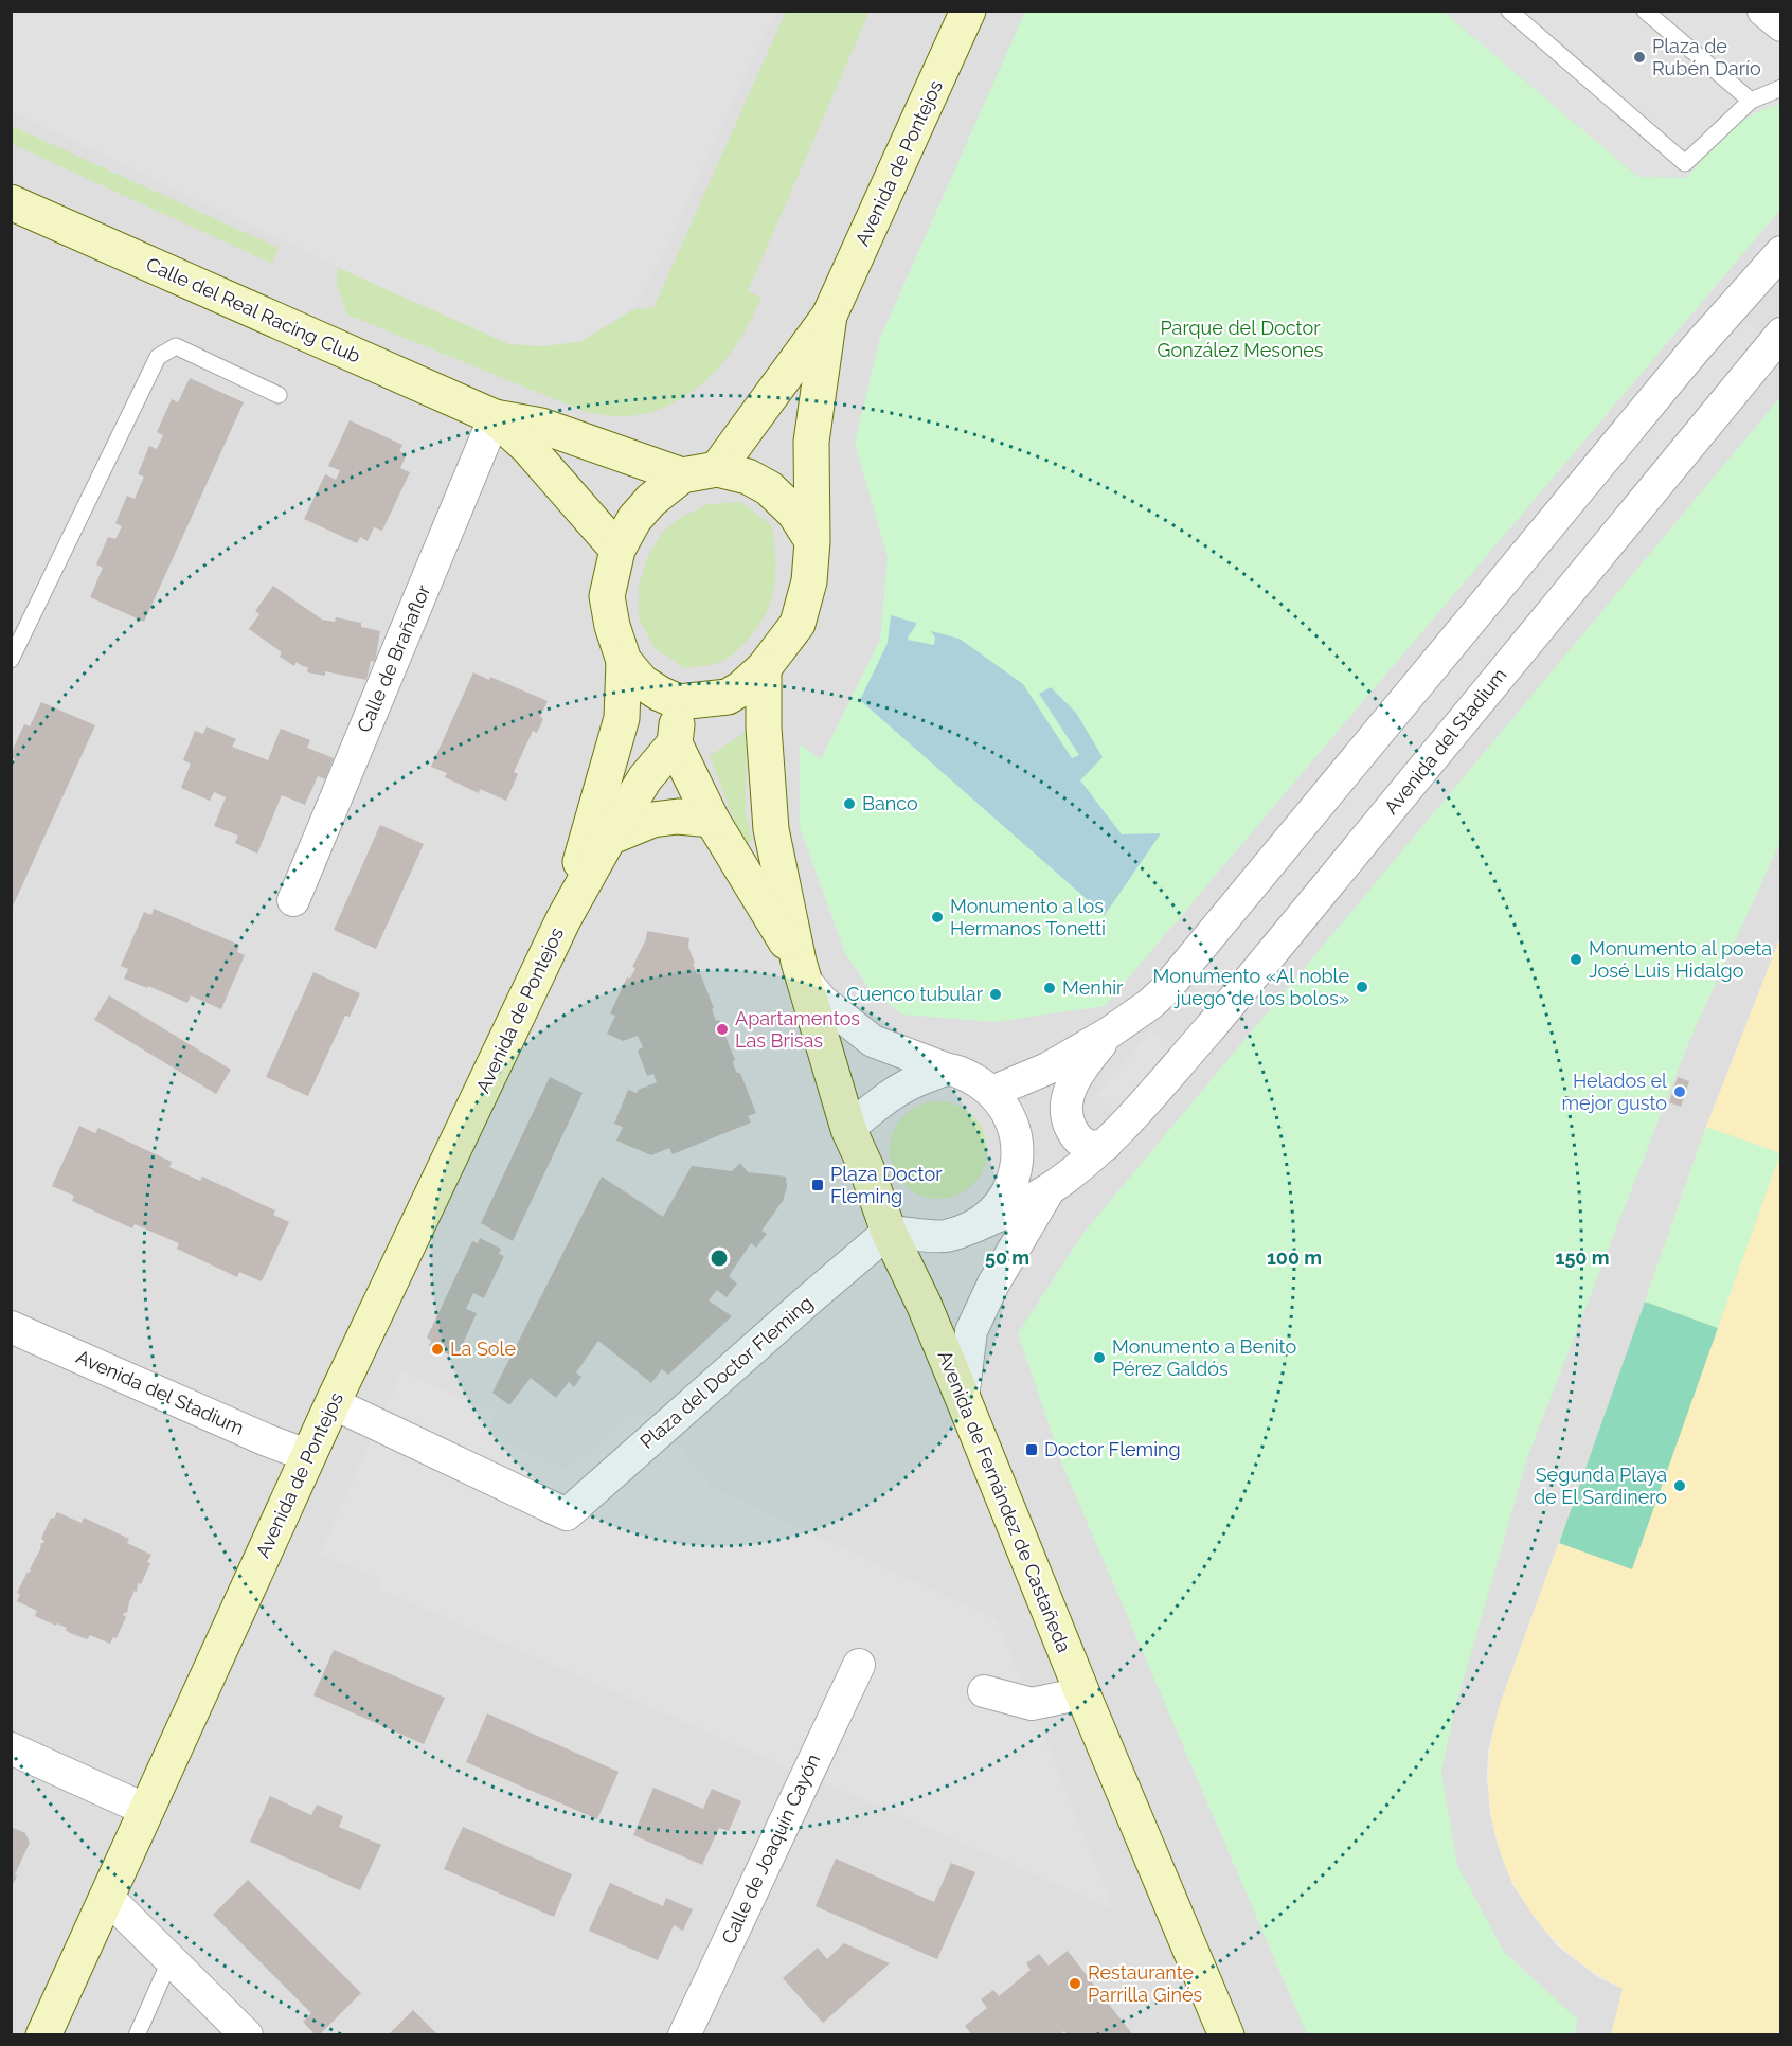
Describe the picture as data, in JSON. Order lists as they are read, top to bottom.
{
  "streets": {
    "main road": ["Avenida de Pontejos", "Calle del Real Racing Club", "Avenida de Fernández de Castañeda"],
    "street": [
      "Calle de Brañaflor",
      "Avenida del Stadium",
      "Plaza del Doctor Fleming",
      "Calle de Joaquín Cayón"
    ]
  },
  "crossings": [
    ["Avenida de Pontejos", "Calle del Real Racing Club"],
    ["Avenida de Pontejos", "Avenida del Stadium"],
    ["Avenida de Pontejos", "Plaza del Doctor Fleming"],
    ["Calle del Real Racing Club", "Calle de Brañaflor"],
    ["Avenida del Stadium", "Plaza del Doctor Fleming"],
    ["Avenida del Stadium", "Avenida de Fernández de Castañeda"],
    ["Plaza del Doctor Fleming", "Avenida de Fernández de Castañeda"]
  ],
  "parks": ["Parque del Doctor González Mesones"],
  "places": {
    "other": [
      "Plaza de Rubén Darío",
      "Banco",
      "Monumento a los Hermanos Tonetti",
      "Monumento al poeta José Luis Hidalgo",
      "Monumento «Al noble juego de los bolos»",
      "Menhir",
      "Cuenco tubular",
      "Apartamentos Las Brisas",
      "Helados el mejor gusto",
      "La Sole",
      "Monumento a Benito Pérez Galdós",
      "Segunda Playa de El Sardinero",
      "Restaurante Parrilla Ginés"
    ],
    "transit": ["Plaza Doctor Fleming", "Doctor Fleming"]
  },
  "rings": ["50 m", "100 m", "150 m"]
}
